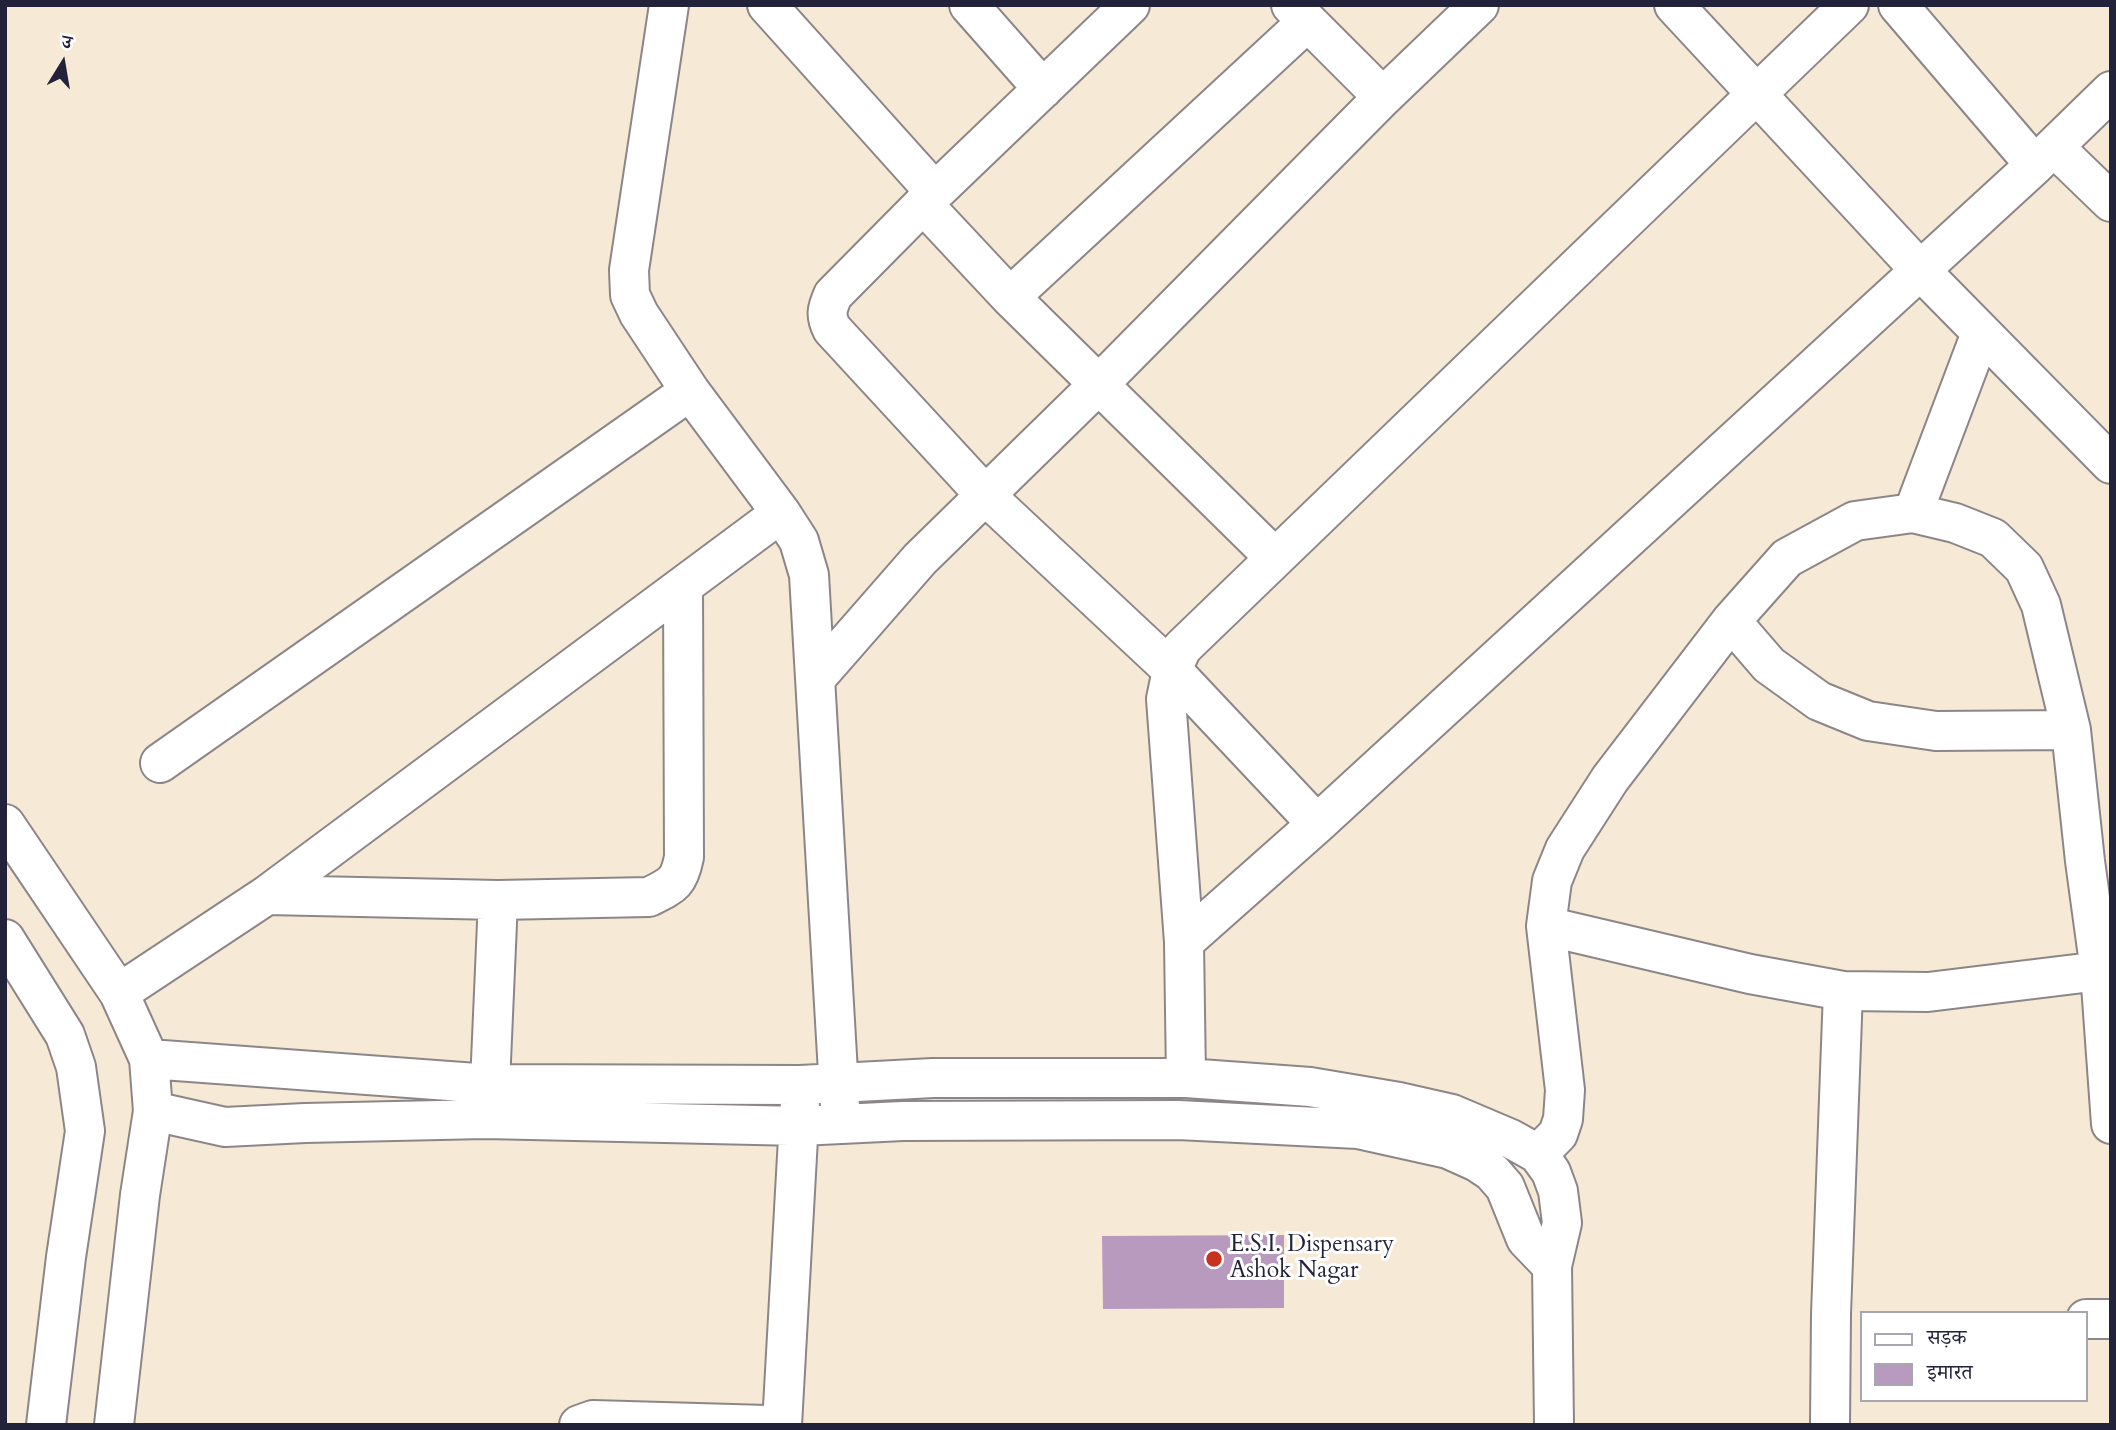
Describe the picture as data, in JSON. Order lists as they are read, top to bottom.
{
  "places": ["E.S.I. Dispensary Ashok Nagar"],
  "legend": ["सड़क", "इमारत"],
  "north": "top"
}
